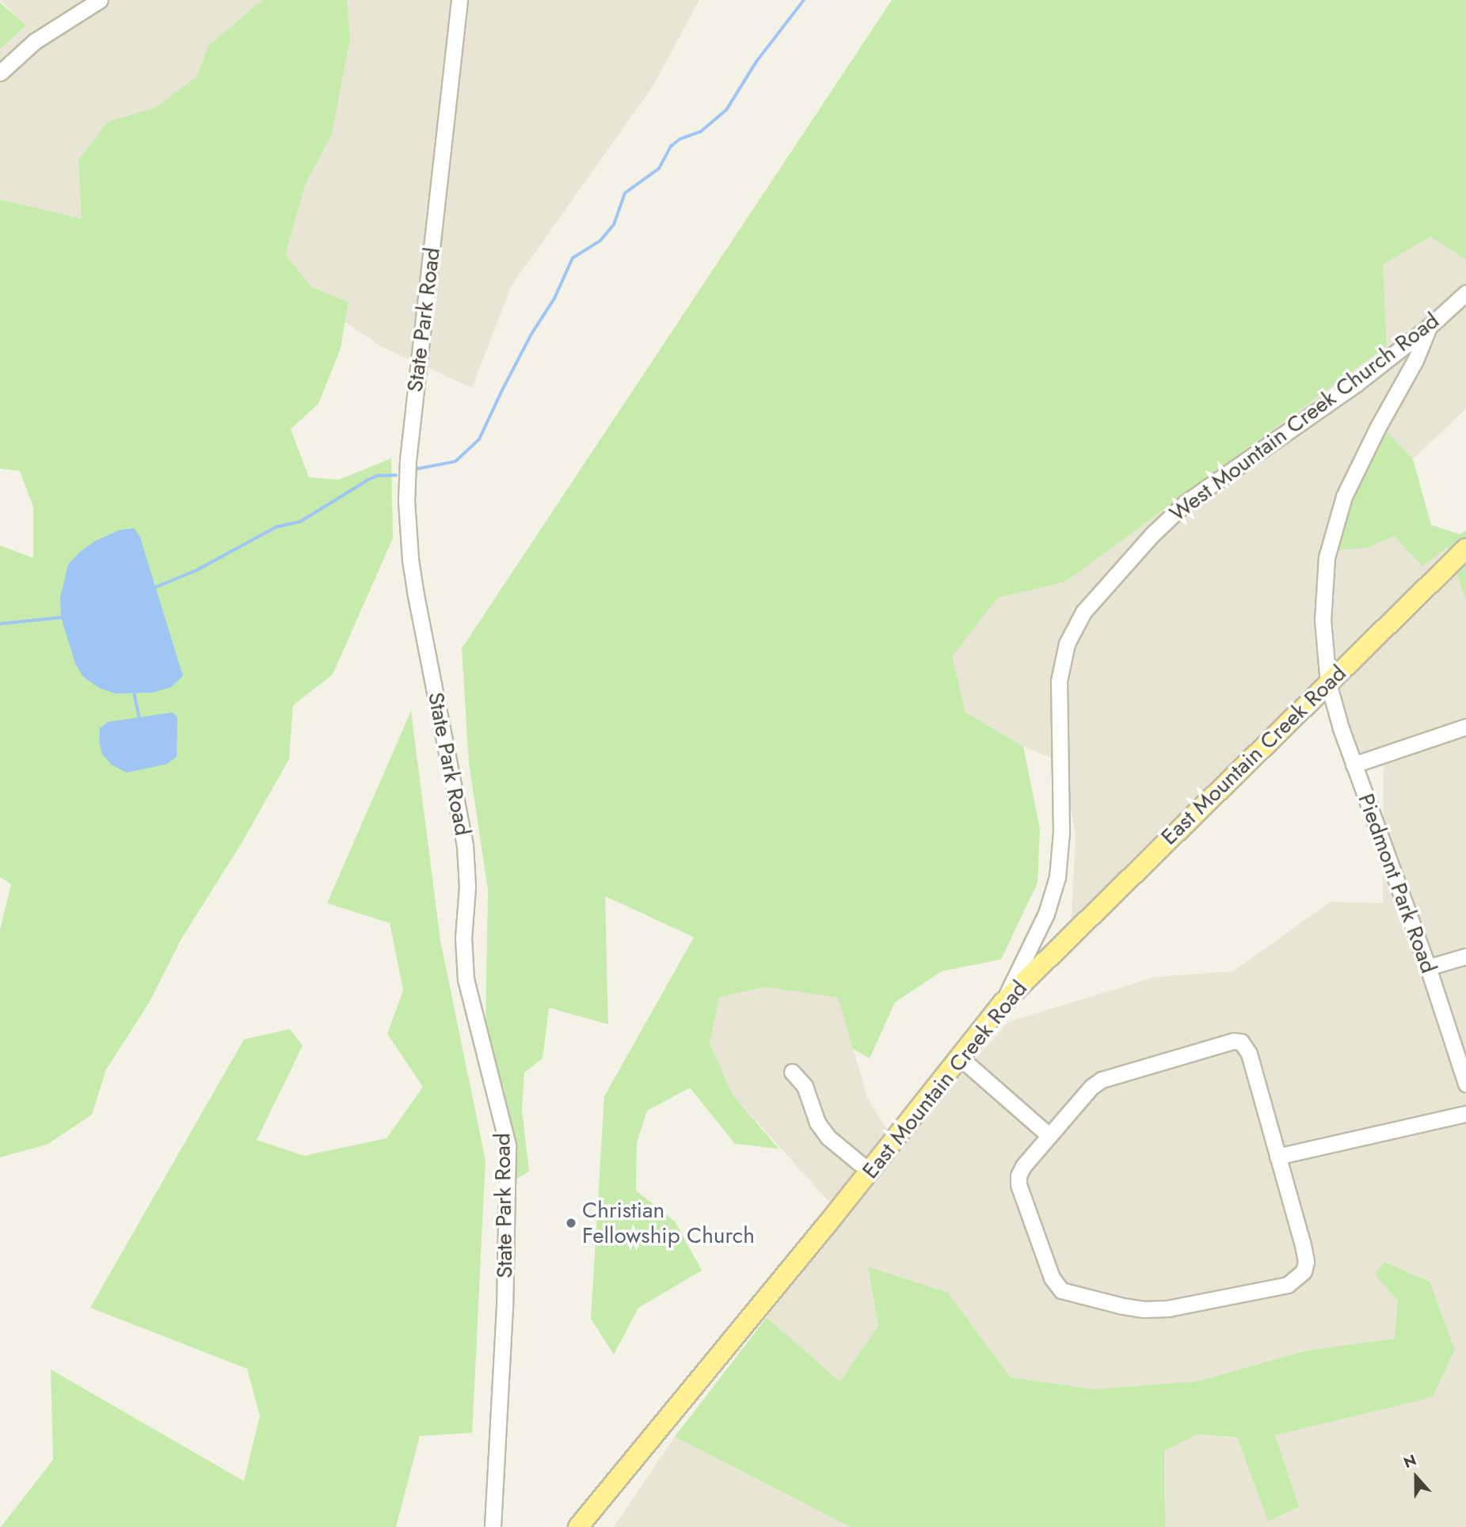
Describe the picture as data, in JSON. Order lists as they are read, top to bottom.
{
  "streets": {
    "main road": ["East Mountain Creek Road"],
    "street": ["State Park Road", "West Mountain Creek Church Road", "Piedmont Park Road"]
  },
  "crossings": [
    ["West Mountain Creek Church Road", "East Mountain Creek Road"],
    ["West Mountain Creek Church Road", "Piedmont Park Road"],
    ["East Mountain Creek Road", "Piedmont Park Road"]
  ],
  "places": ["Christian Fellowship Church"],
  "north": "top"
}
